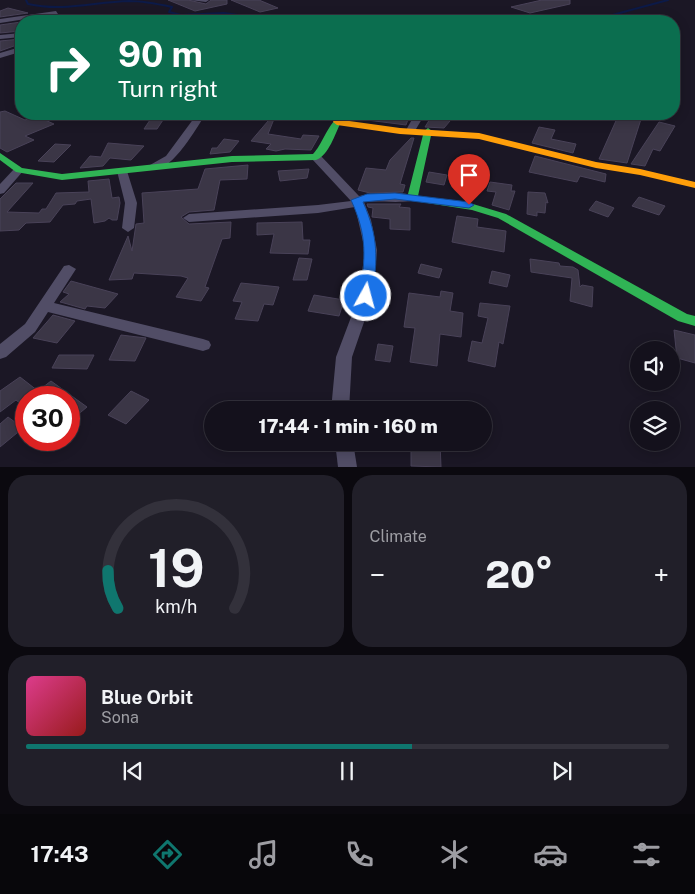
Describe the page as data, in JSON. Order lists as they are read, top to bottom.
{
  "page": {
    "turn": ["90 m", "Turn right"],
    "limit": "30",
    "trip": "17:44 · 1 min · 160 m",
    "tile": "Climate",
    "heat": ["−", "20°", "+"],
    "song": ["Blue Orbit", "Sona"],
    "tabs": "17:43",
    "gauge": ["19", "km/h"]
  }
}
